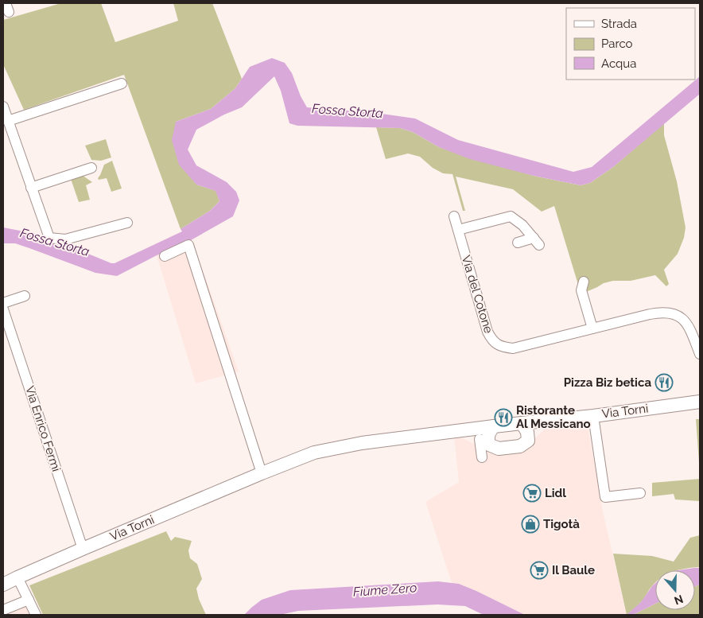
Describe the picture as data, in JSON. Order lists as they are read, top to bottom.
{
  "streets": {
    "main road": ["Via Torni"],
    "street": ["Via del Cotone", "Via Enrico Fermi"]
  },
  "crossings": [
    ["Via Torni", "Via Enrico Fermi"]
  ],
  "water": ["Fossa Storta", "Fiume Zero"],
  "places": {
    "restaurant": ["Pizza Biz betica", "Ristorante Al Messicano"],
    "supermarket": ["Lidl", "Il Baule"],
    "shop": ["Tigotà"]
  },
  "legend": ["Strada", "Parco", "Acqua"],
  "north": "bottom"
}
